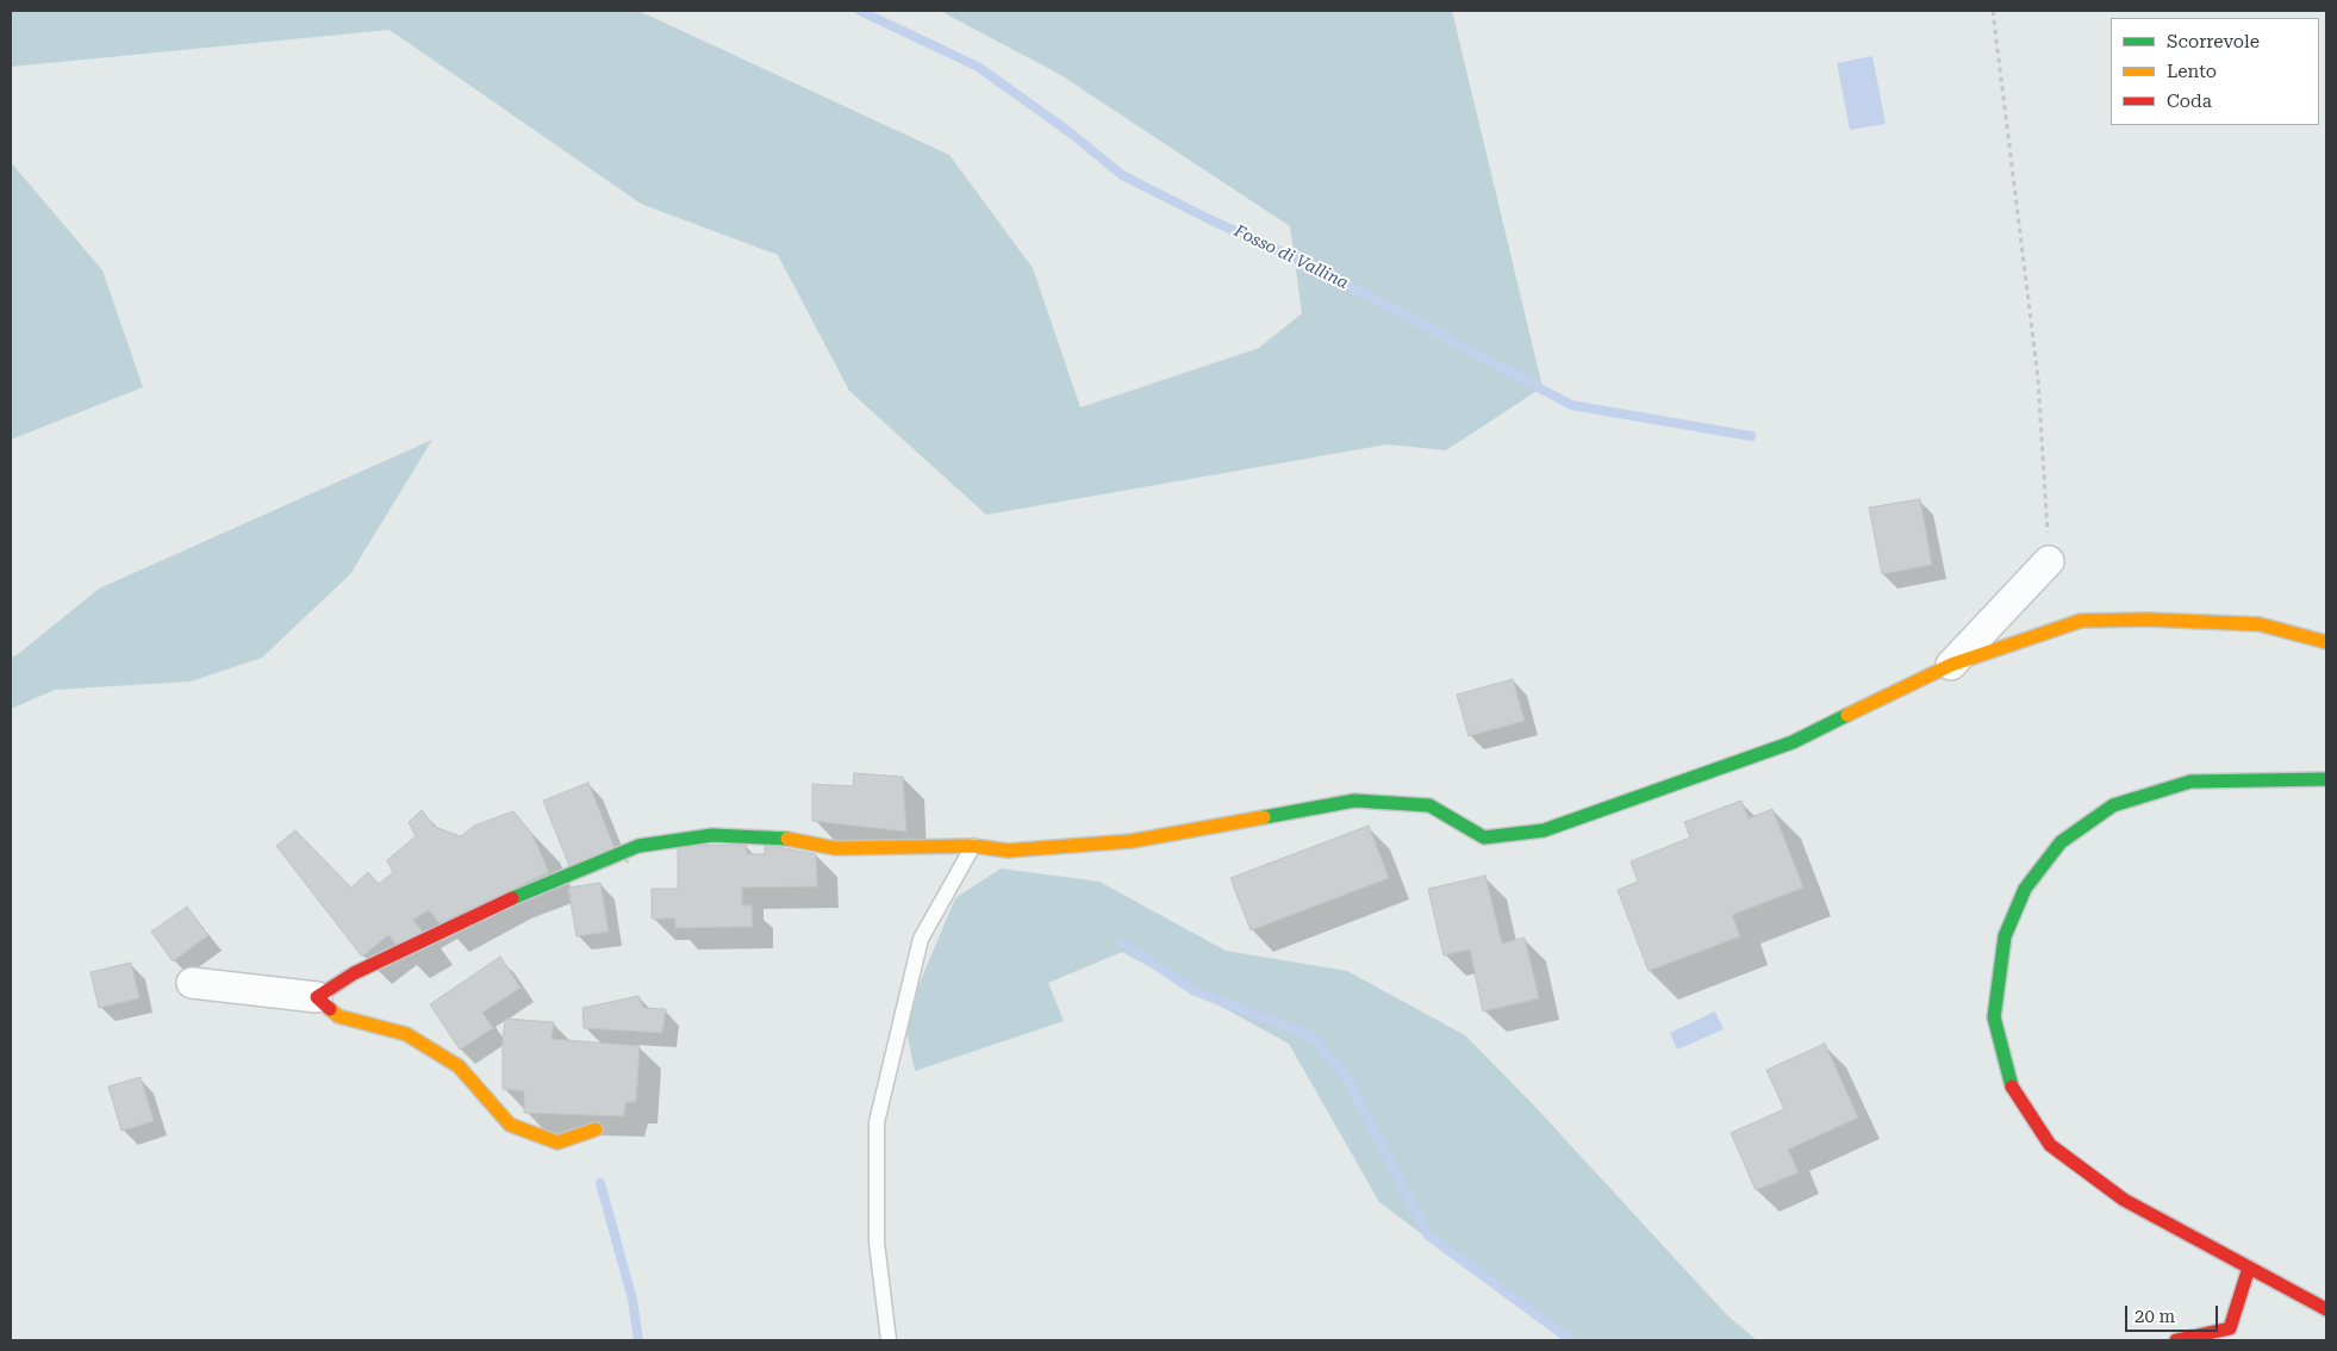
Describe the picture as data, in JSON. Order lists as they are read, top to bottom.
{
  "water": ["Fosso di Vallina"],
  "legend": ["Scorrevole", "Lento", "Coda"],
  "scale_bar": "20 m"
}
